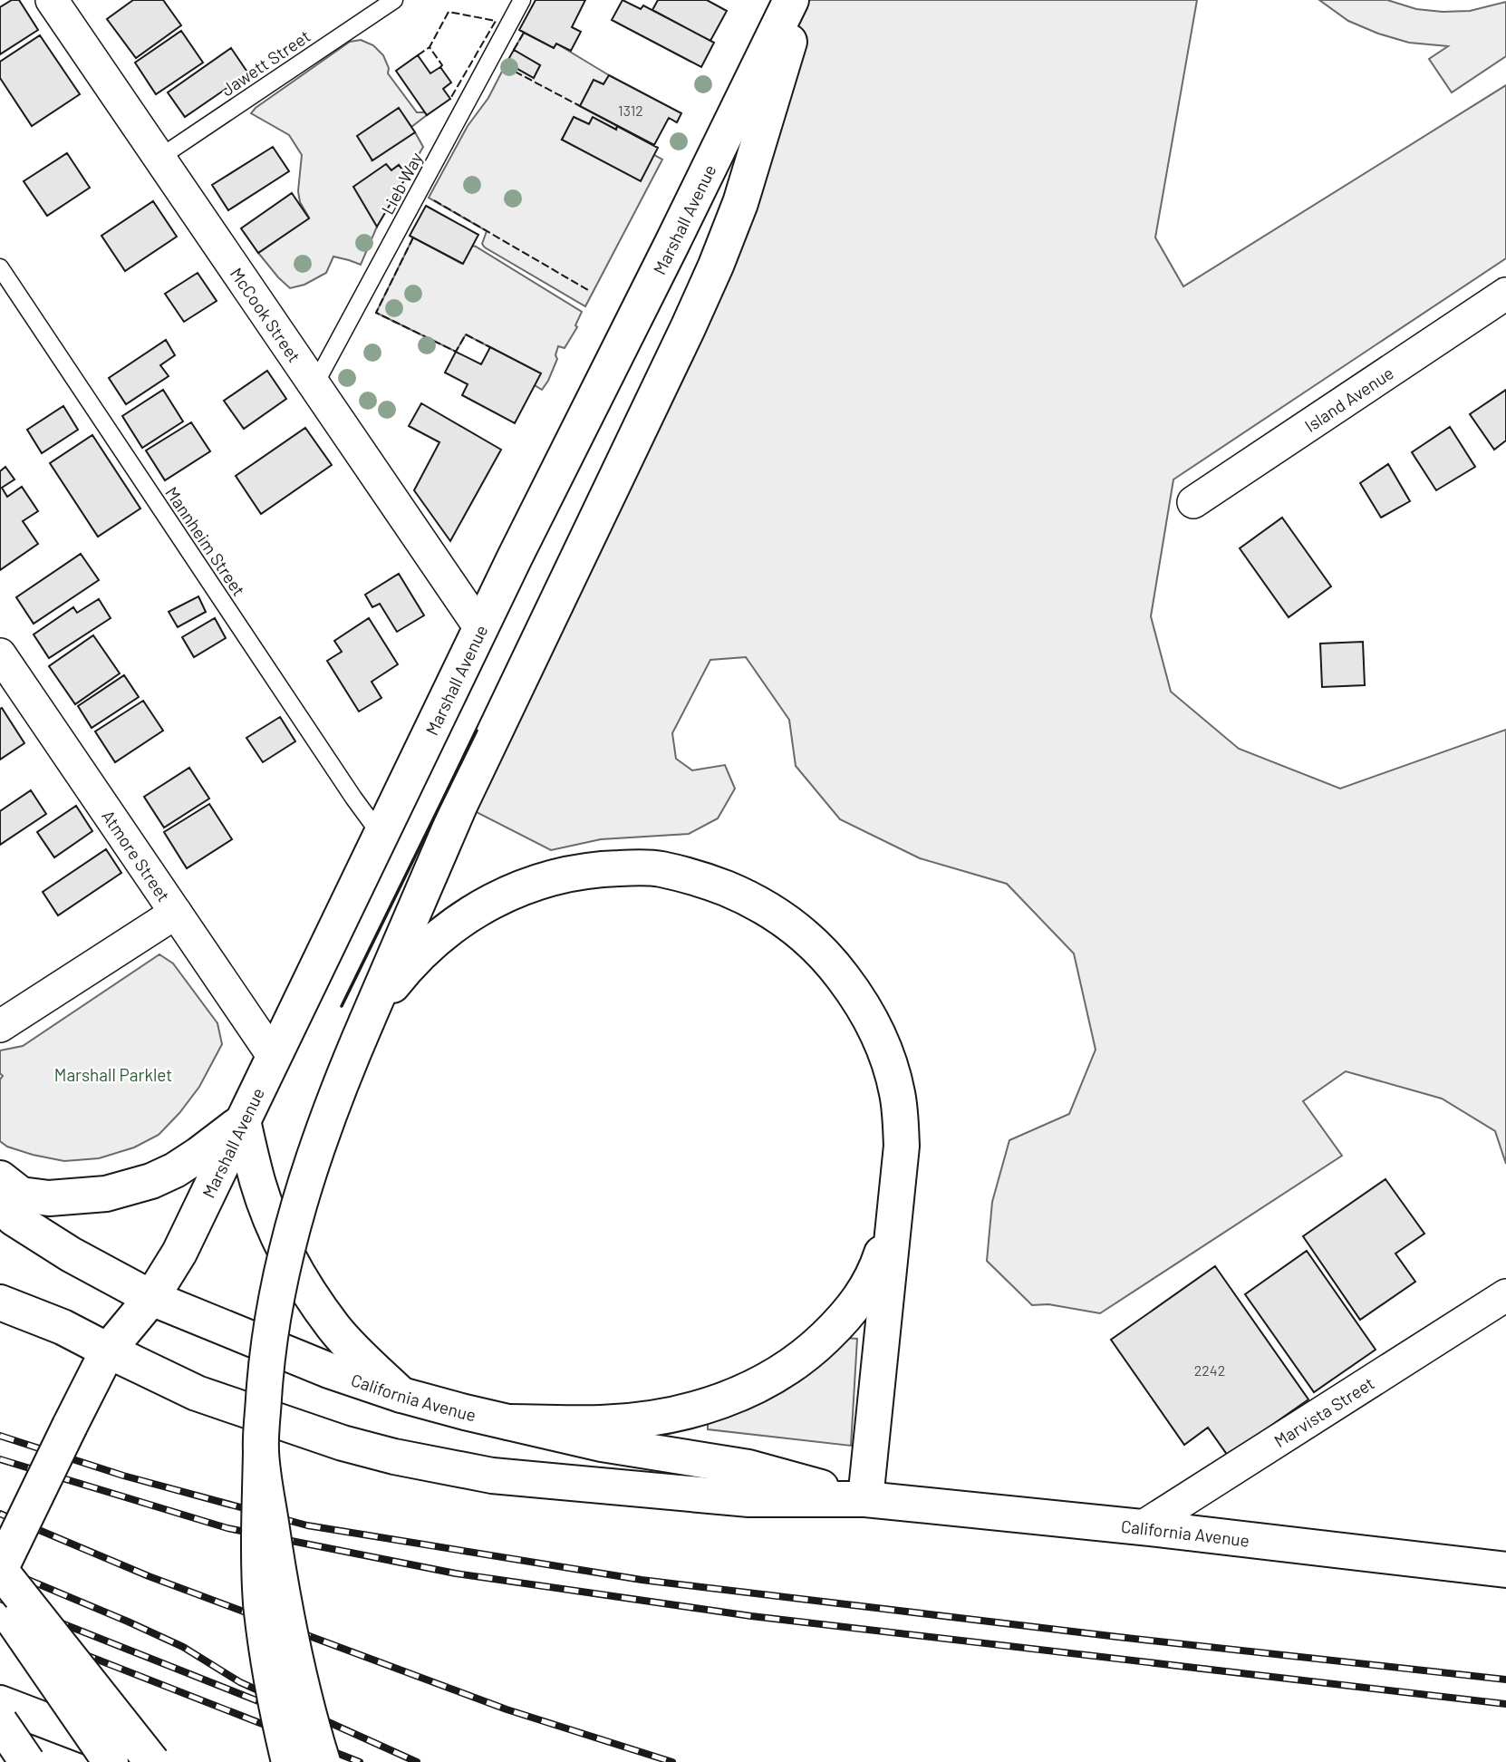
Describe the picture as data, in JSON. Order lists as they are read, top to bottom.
{
  "streets": {
    "main road": ["Marshall Avenue", "California Avenue"],
    "street": [
      "McCook Street",
      "Island Avenue",
      "Atmore Street",
      "Marvista Street"
    ],
    "lane": ["Jawett Street", "Lieb Way", "Mannheim Street"]
  },
  "crossings": [
    ["Jawett Street", "McCook Street"],
    ["Lieb Way", "McCook Street"],
    ["Marshall Avenue", "McCook Street"],
    ["Marshall Avenue", "Mannheim Street"],
    ["Marshall Avenue", "Atmore Street"],
    ["Marshall Avenue", "California Avenue"],
    ["California Avenue", "Marvista Street"]
  ],
  "parks": ["Marshall Parklet"],
  "house_numbers": ["1312", "2242"]
}
